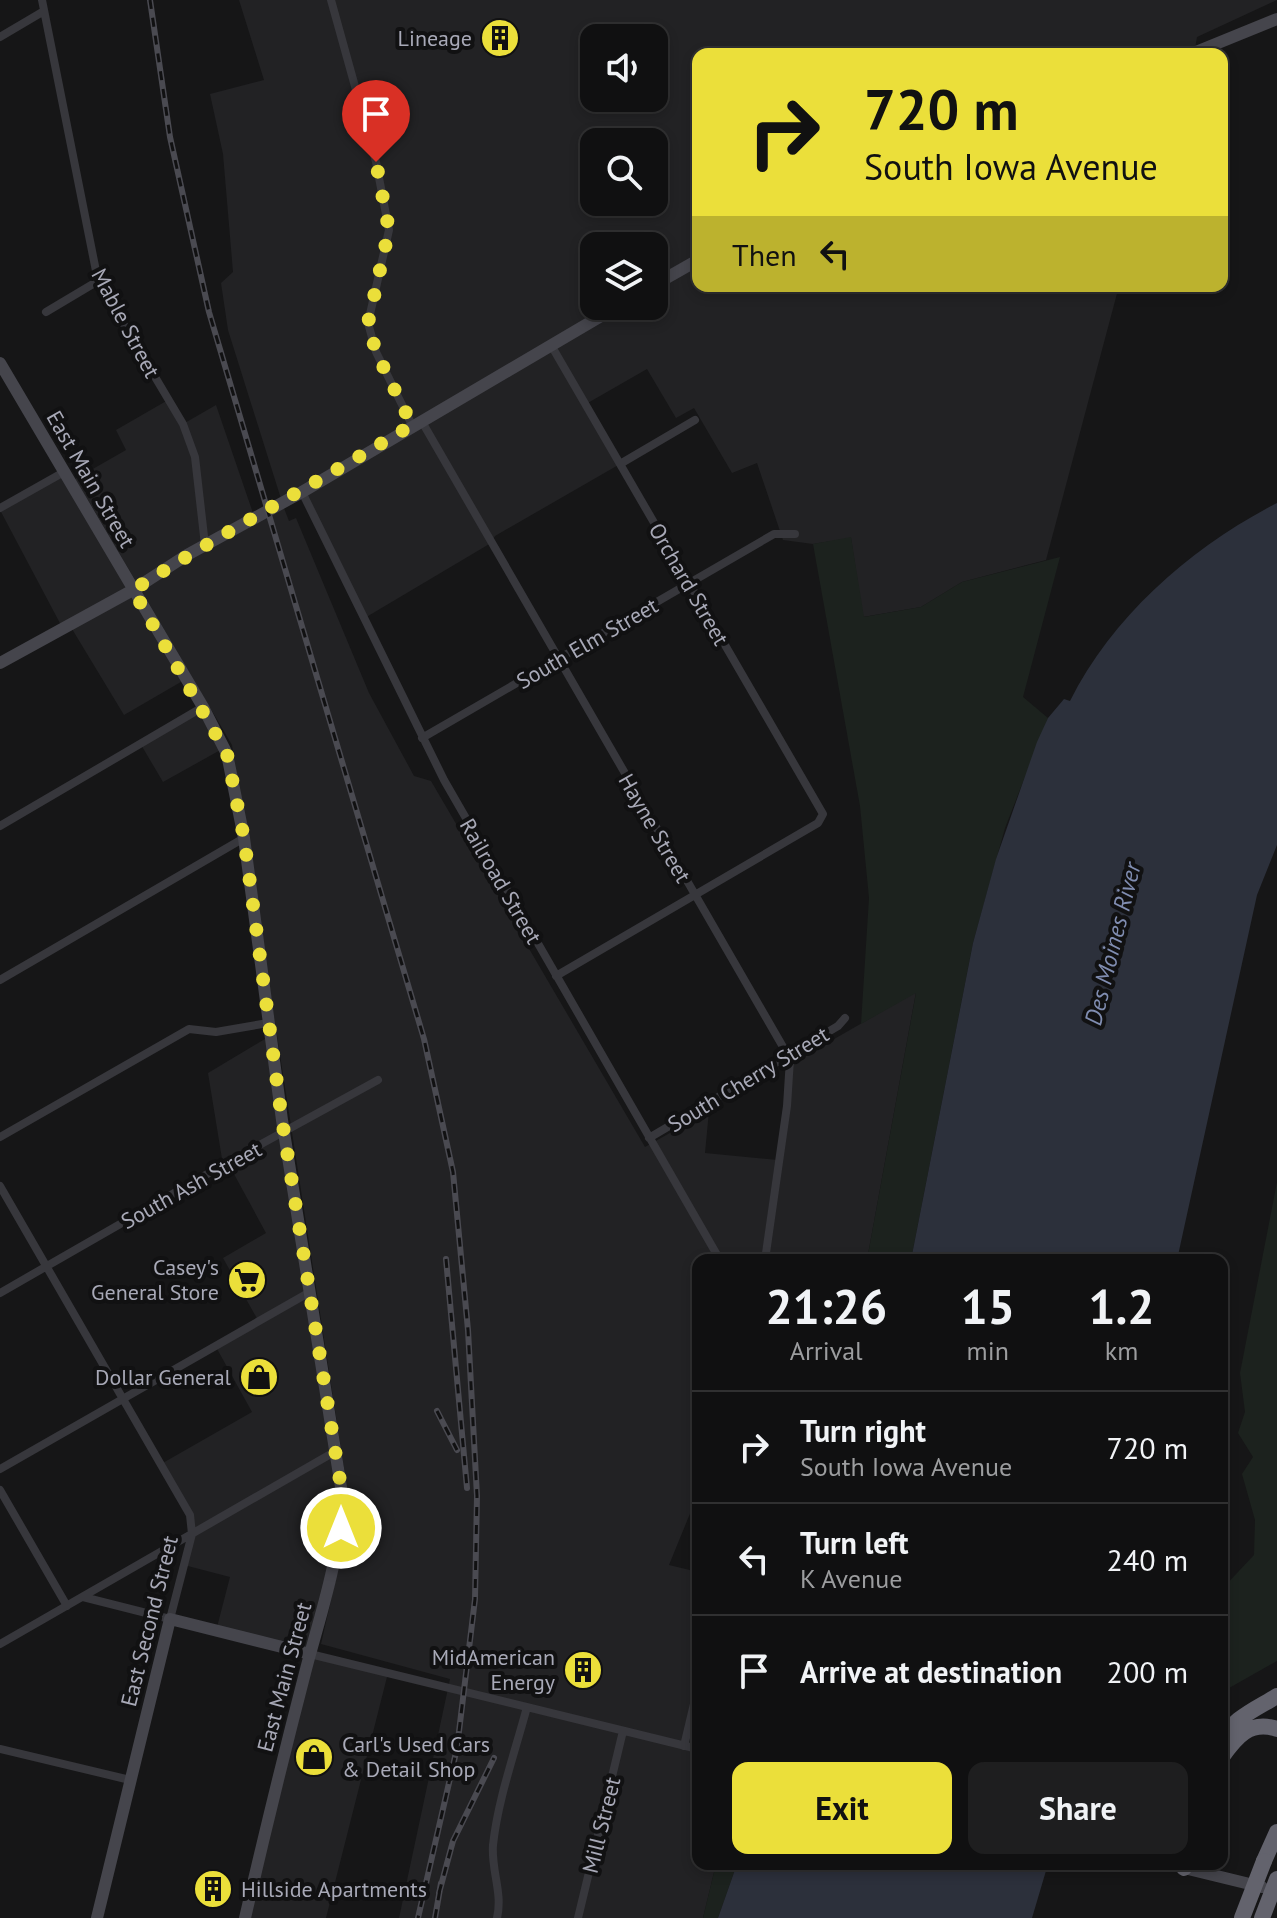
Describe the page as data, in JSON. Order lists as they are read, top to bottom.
{
  "streets": {
    "main road": ["East Main Street", "East Second Street"],
    "street": [
      "Mable Street",
      "Orchard Street",
      "South Elm Street",
      "Hayne Street",
      "Railroad Street",
      "South Cherry Street",
      "South Ash Street",
      "Mill Street"
    ]
  },
  "crossings": [
    ["East Main Street", "South Ash Street"],
    ["Orchard Street", "South Elm Street"],
    ["Orchard Street", "Hayne Street"],
    ["South Elm Street", "Hayne Street"],
    ["South Elm Street", "Railroad Street"],
    ["Hayne Street", "South Cherry Street"],
    ["Railroad Street", "South Cherry Street"],
    ["South Ash Street", "East Second Street"]
  ],
  "water": ["Des Moines River"],
  "places": {
    "building": ["Lineage", "MidAmerican Energy", "Hillside Apartments"],
    "supermarket": ["Casey's General Store"],
    "shop": ["Dollar General", "Carl's Used Cars & Detail Shop"]
  },
  "page": {
    "turn": ["720 m", "South Iowa Avenue"],
    "then": "Then",
    "eta": [
      "21:26",
      "Arrival",
      "15",
      "min",
      "1.2",
      "km"
    ],
    "list": [
      {
        "name": "Turn right",
        "note": "South Iowa Avenue",
        "value": "720 m"
      },
      {
        "name": "Turn left",
        "note": "K Avenue",
        "value": "240 m"
      },
      {
        "name": "Arrive at destination",
        "value": "200 m"
      }
    ],
    "buttons": ["Exit", "Share"]
  }
}
